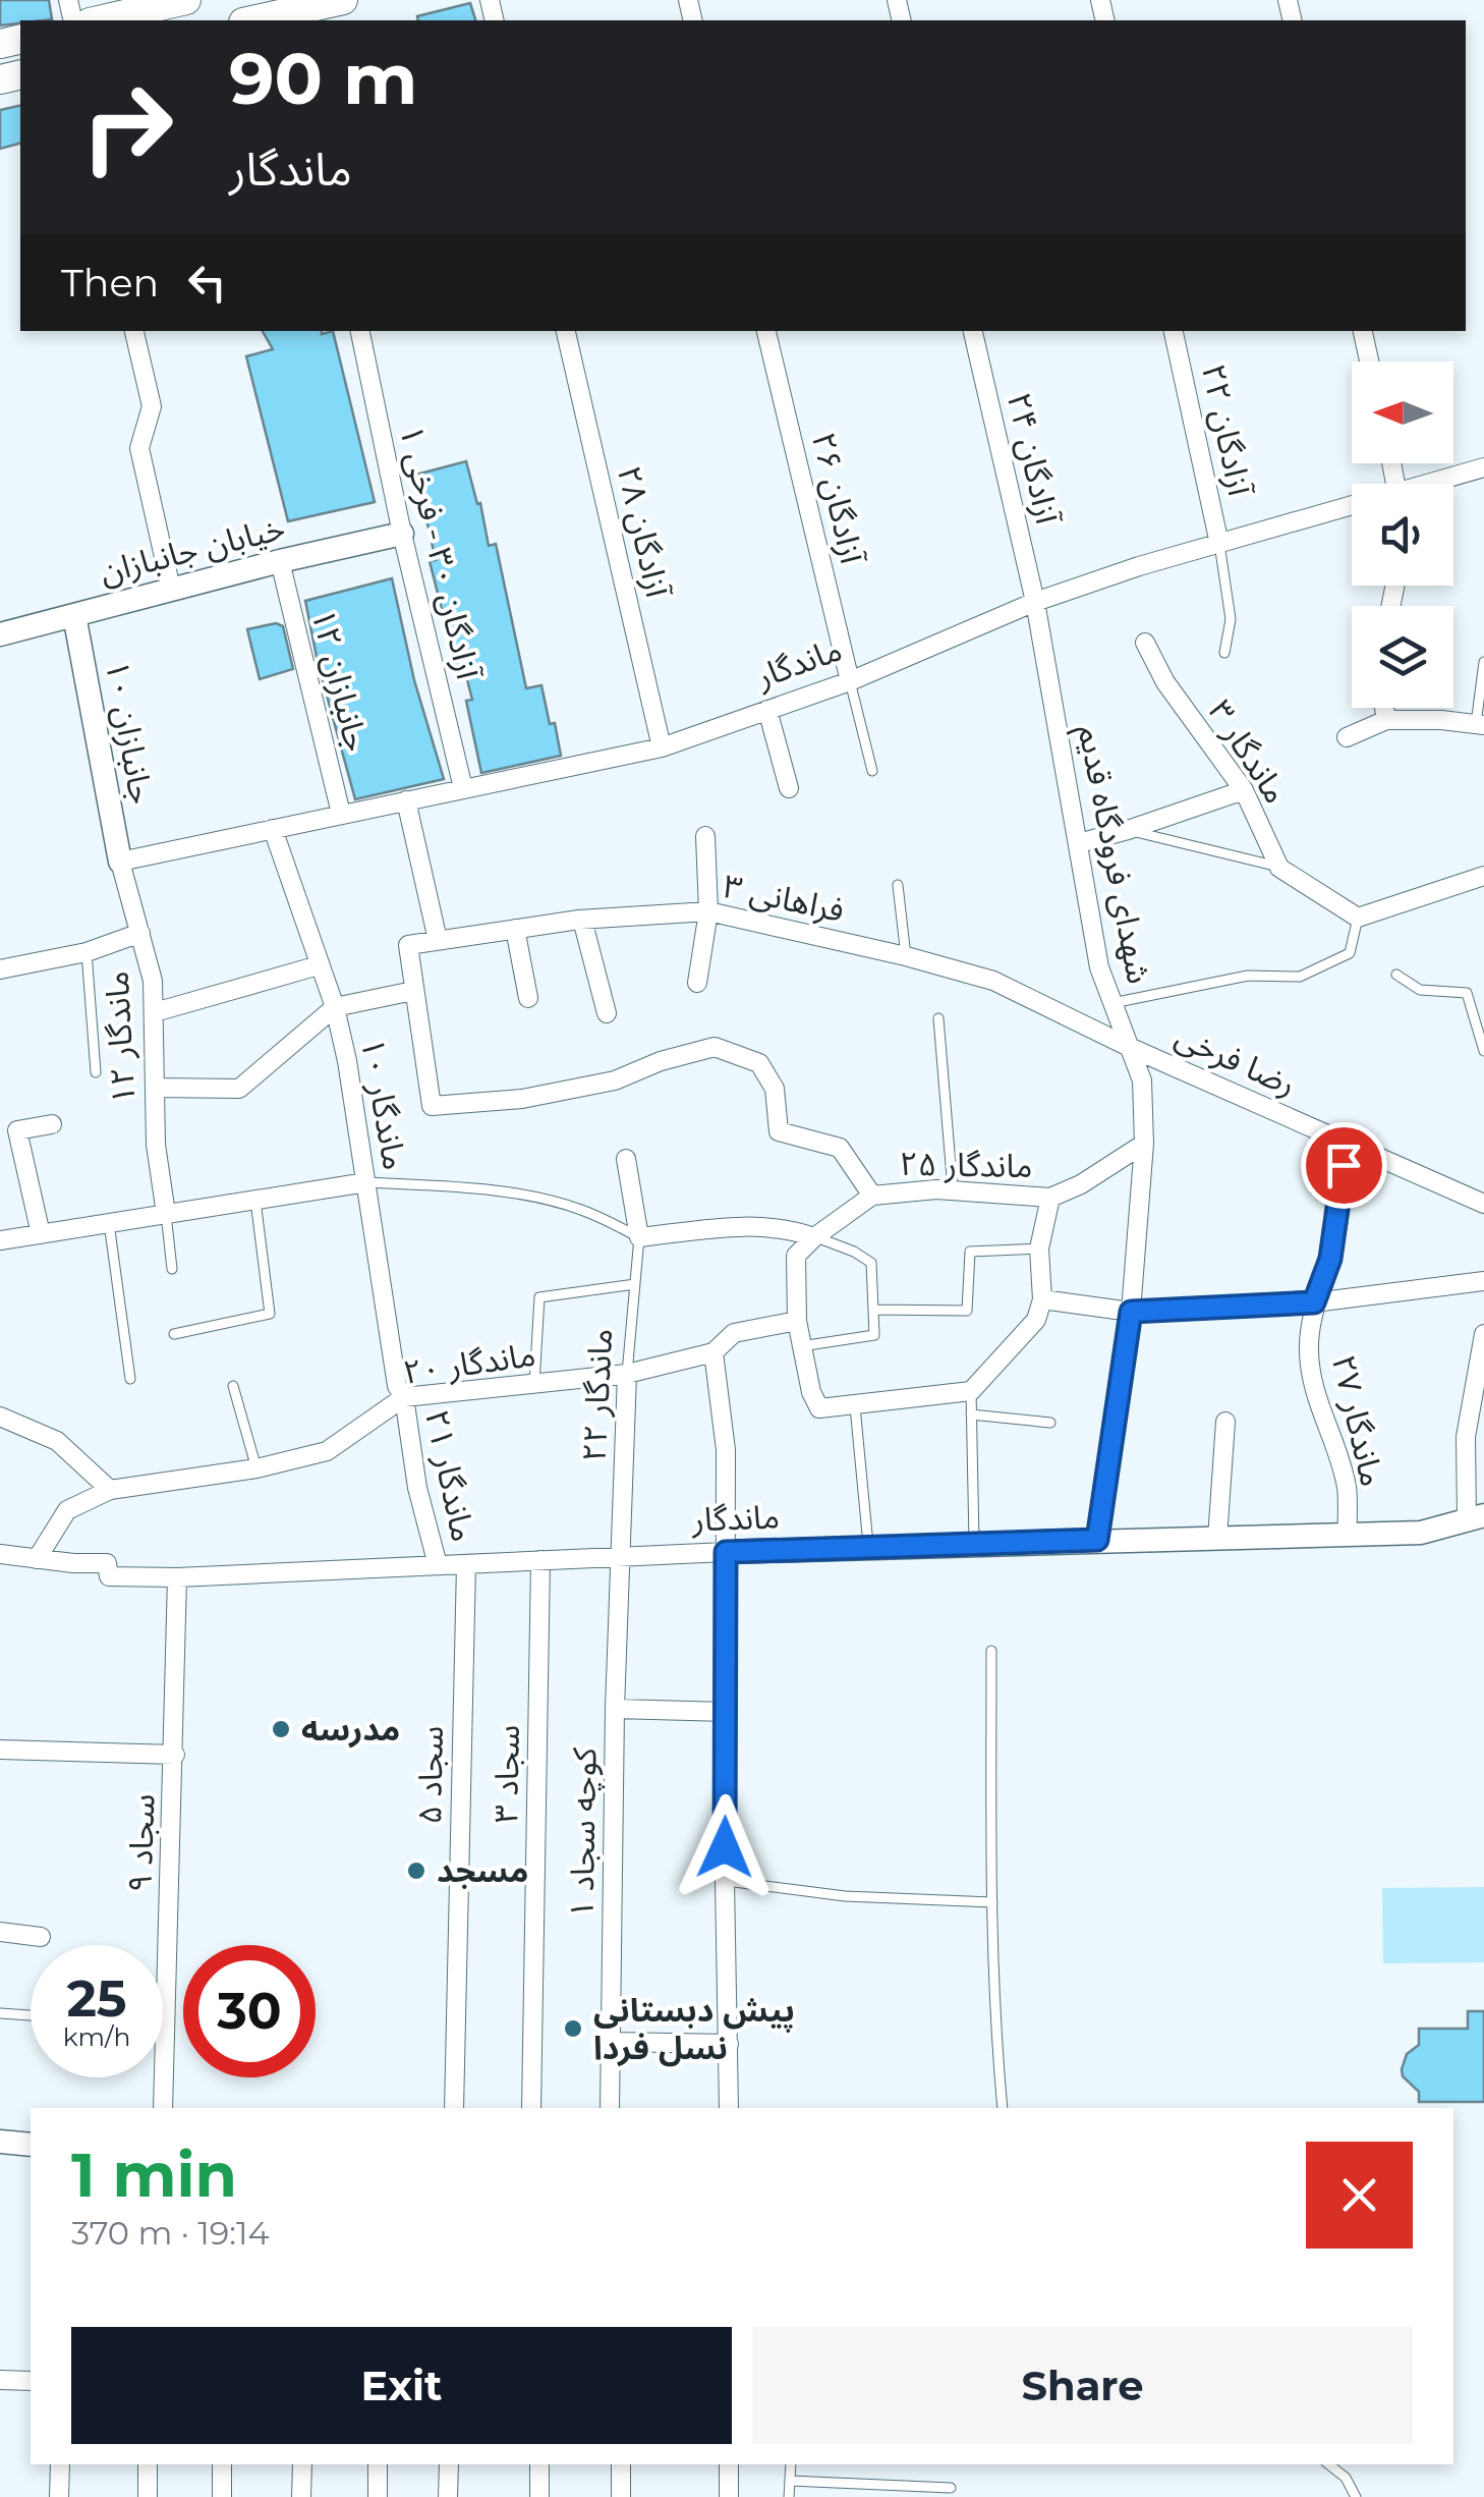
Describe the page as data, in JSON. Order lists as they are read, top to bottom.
{
  "streets": {
    "street": [
      "آزادگان ۲۲",
      "آزادگان ۲۴",
      "آزادگان ۲۶",
      "آزادگان ۲۸",
      "خیابان جانبازان",
      "آزادگان ۳۰ - فرخی ۱",
      "ماندگار",
      "جانبازان ۱۲",
      "جانبازان ۱۰",
      "ماندگار ۳",
      "شهدای فرودگاه قدیم",
      "فراهانی ۳",
      "ماندگار ۱۲",
      "رضا فرخی",
      "ماندگار ۱۰",
      "ماندگار ۲۵",
      "ماندگار ۲۰",
      "ماندگار ۲۲",
      "ماندگار ۲۷",
      "ماندگار ۲۱",
      "سجاد ۳",
      "سجاد ۵",
      "کوچه سجاد ۱",
      "سجاد ۹"
    ]
  },
  "crossings": [
    ["آزادگان ۲۲", "ماندگار"],
    ["آزادگان ۲۴", "ماندگار"],
    ["آزادگان ۲۴", "شهدای فرودگاه قدیم"],
    ["آزادگان ۲۶", "ماندگار"],
    ["آزادگان ۲۸", "ماندگار"],
    ["خیابان جانبازان", "آزادگان ۳۰ - فرخی ۱"],
    ["خیابان جانبازان", "جانبازان ۱۲"],
    ["خیابان جانبازان", "جانبازان ۱۰"],
    ["آزادگان ۳۰ - فرخی ۱", "ماندگار"],
    ["ماندگار", "جانبازان ۱۲"],
    ["ماندگار", "جانبازان ۱۰"],
    ["ماندگار", "شهدای فرودگاه قدیم"],
    ["ماندگار", "ماندگار ۱۲"],
    ["ماندگار", "ماندگار ۱۰"],
    ["ماندگار", "ماندگار ۲۰"],
    ["ماندگار", "ماندگار ۲۲"],
    ["ماندگار", "ماندگار ۲۷"],
    ["ماندگار", "ماندگار ۲۱"],
    ["ماندگار", "سجاد ۳"],
    ["ماندگار", "سجاد ۵"],
    ["ماندگار", "کوچه سجاد ۱"],
    ["ماندگار", "سجاد ۹"],
    ["جانبازان ۱۰", "ماندگار ۱۲"],
    ["شهدای فرودگاه قدیم", "فراهانی ۳"],
    ["شهدای فرودگاه قدیم", "رضا فرخی"],
    ["فراهانی ۳", "رضا فرخی"],
    ["رضا فرخی", "ماندگار ۲۷"],
    ["ماندگار ۱۰", "ماندگار ۲۰"],
    ["ماندگار ۱۰", "ماندگار ۲۱"],
    ["ماندگار ۲۰", "ماندگار ۲۲"],
    ["ماندگار ۲۰", "ماندگار ۲۱"],
    ["ماندگار ۲۲", "کوچه سجاد ۱"]
  ],
  "places": ["مدرسه", "مسجد", "پیش دبستانی نسل فردا"],
  "north": "left",
  "page": {
    "turn": ["90 m", "ماندگار"],
    "then": "Then",
    "speed": "25 km/h",
    "limit": "30",
    "heading": ["1 min", "370 m · 19:14"],
    "buttons": ["Exit", "Share"]
  }
}
